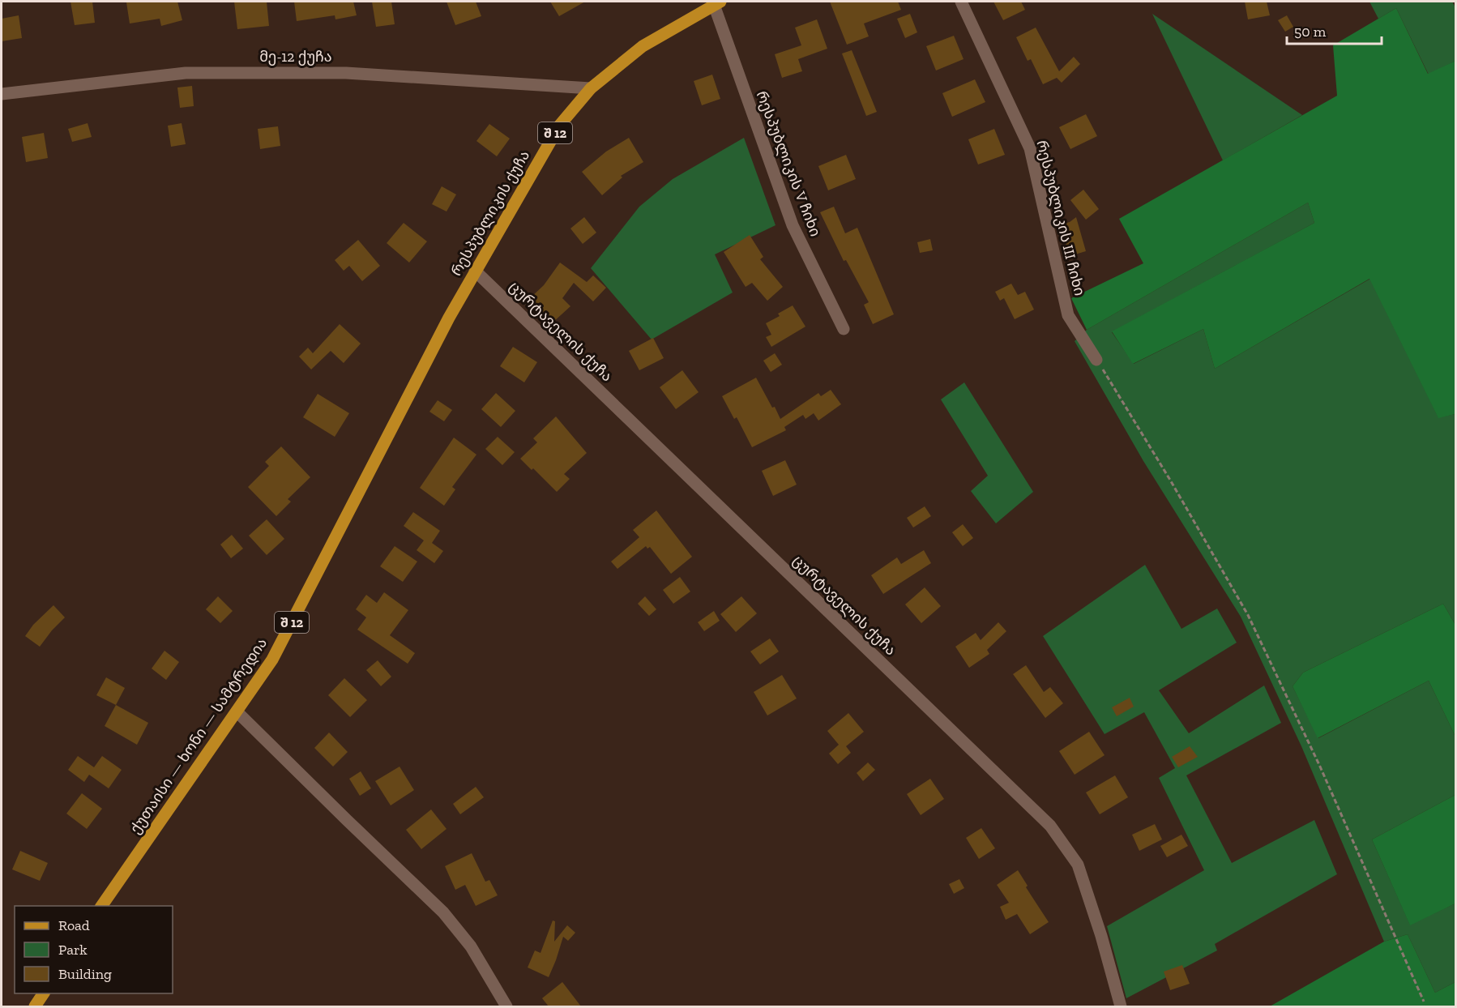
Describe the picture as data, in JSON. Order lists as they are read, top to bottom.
{
  "streets": {
    "main road": ["შ 12", "რესპუბლიკის ქუჩა", "ქუთაისი — ხონი — სამტრედია"],
    "street": [
      "მე-12 ქუჩა",
      "რესპუბლიკის V ჩიხი",
      "რესპუბლიკის III ჩიხი",
      "ცურტაველის ქუჩა"
    ]
  },
  "crossings": [
    ["მე-12 ქუჩა", "რესპუბლიკის ქუჩა"],
    ["რესპუბლიკის V ჩიხი", "რესპუბლიკის ქუჩა"],
    ["რესპუბლიკის ქუჩა", "ცურტაველის ქუჩა"],
    ["რესპუბლიკის ქუჩა", "ქუთაისი — ხონი — სამტრედია"]
  ],
  "legend": ["Road", "Park", "Building"],
  "scale_bar": "50 m"
}
